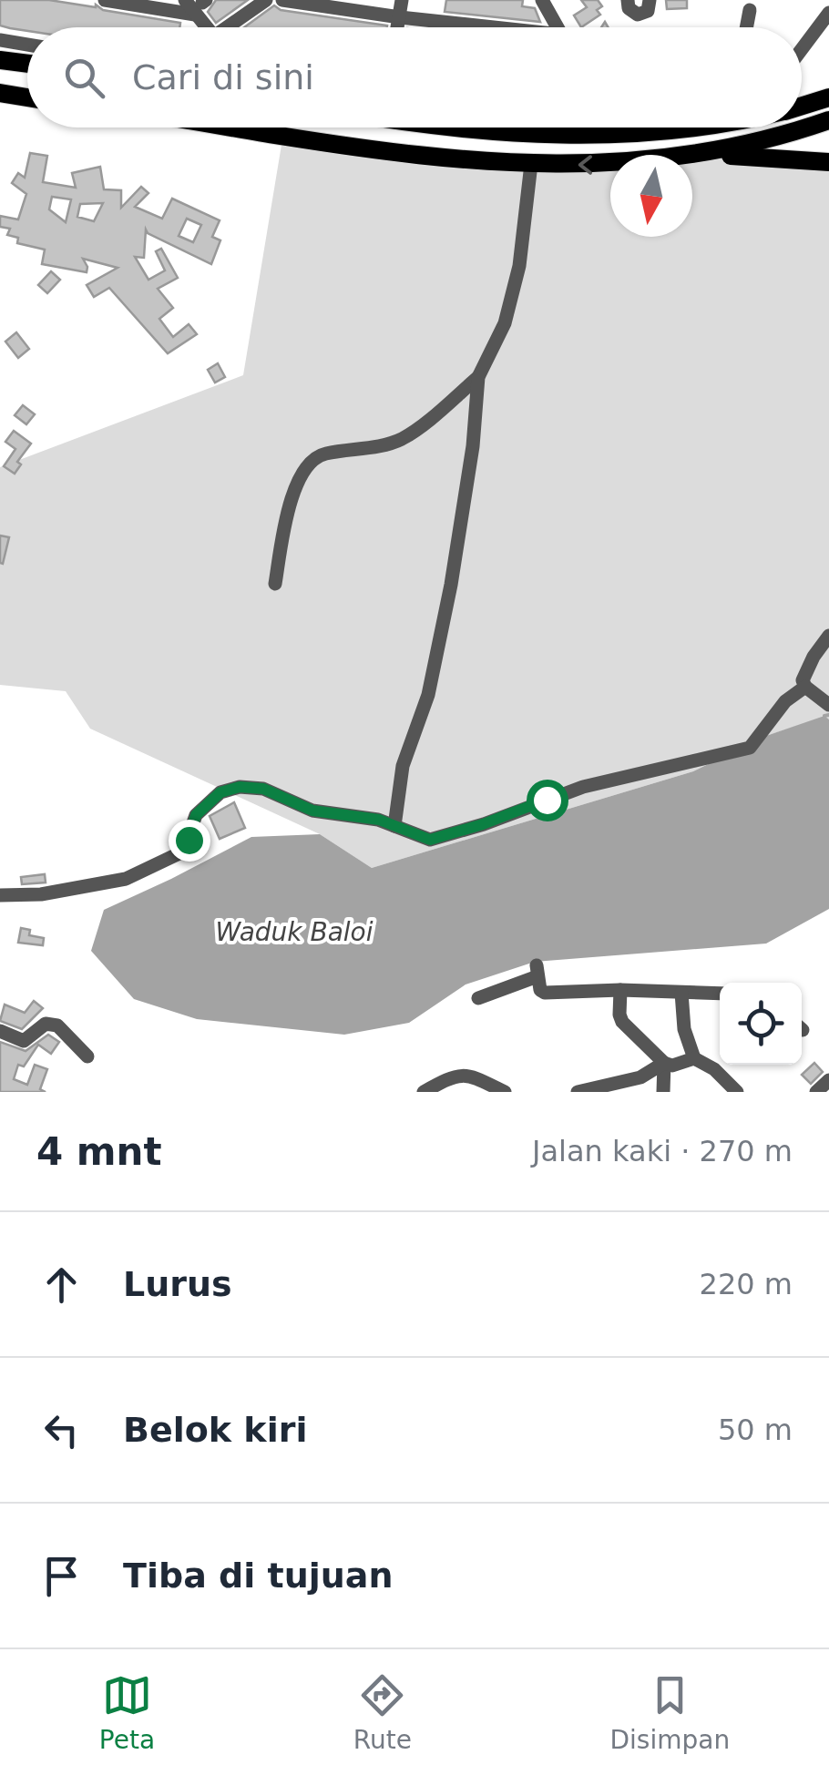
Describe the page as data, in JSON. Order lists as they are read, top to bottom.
{
  "water": ["Waduk Baloi"],
  "north": "bottom",
  "page": {
    "search": "Cari di sini",
    "heading": ["4 mnt", "Jalan kaki · 270 m"],
    "list": [
      ["Lurus", "220 m"],
      ["Belok kiri", "50 m"],
      "Tiba di tujuan"
    ],
    "nav": ["Peta", "Rute", "Disimpan"]
  }
}
